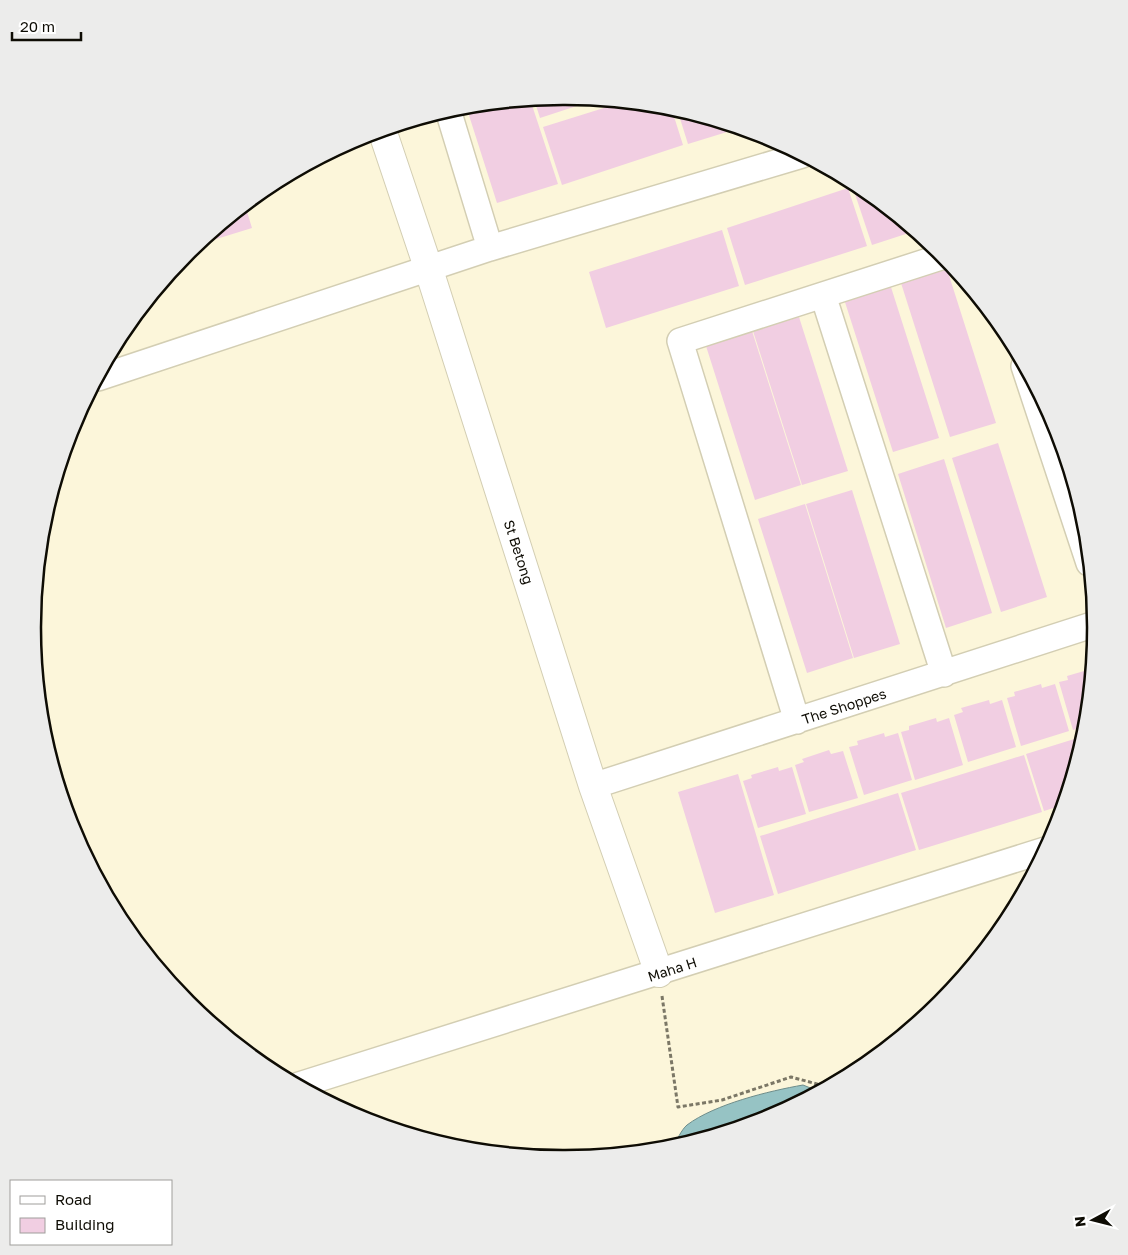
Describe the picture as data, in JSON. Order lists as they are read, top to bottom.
{
  "streets": {
    "main road": ["St Betong"],
    "street": ["The Shoppes", "Maha H"]
  },
  "crossings": [
    ["St Betong", "The Shoppes"],
    ["St Betong", "Maha H"]
  ],
  "legend": ["Road", "Building"],
  "scale_bar": "20 m",
  "north": "left"
}
